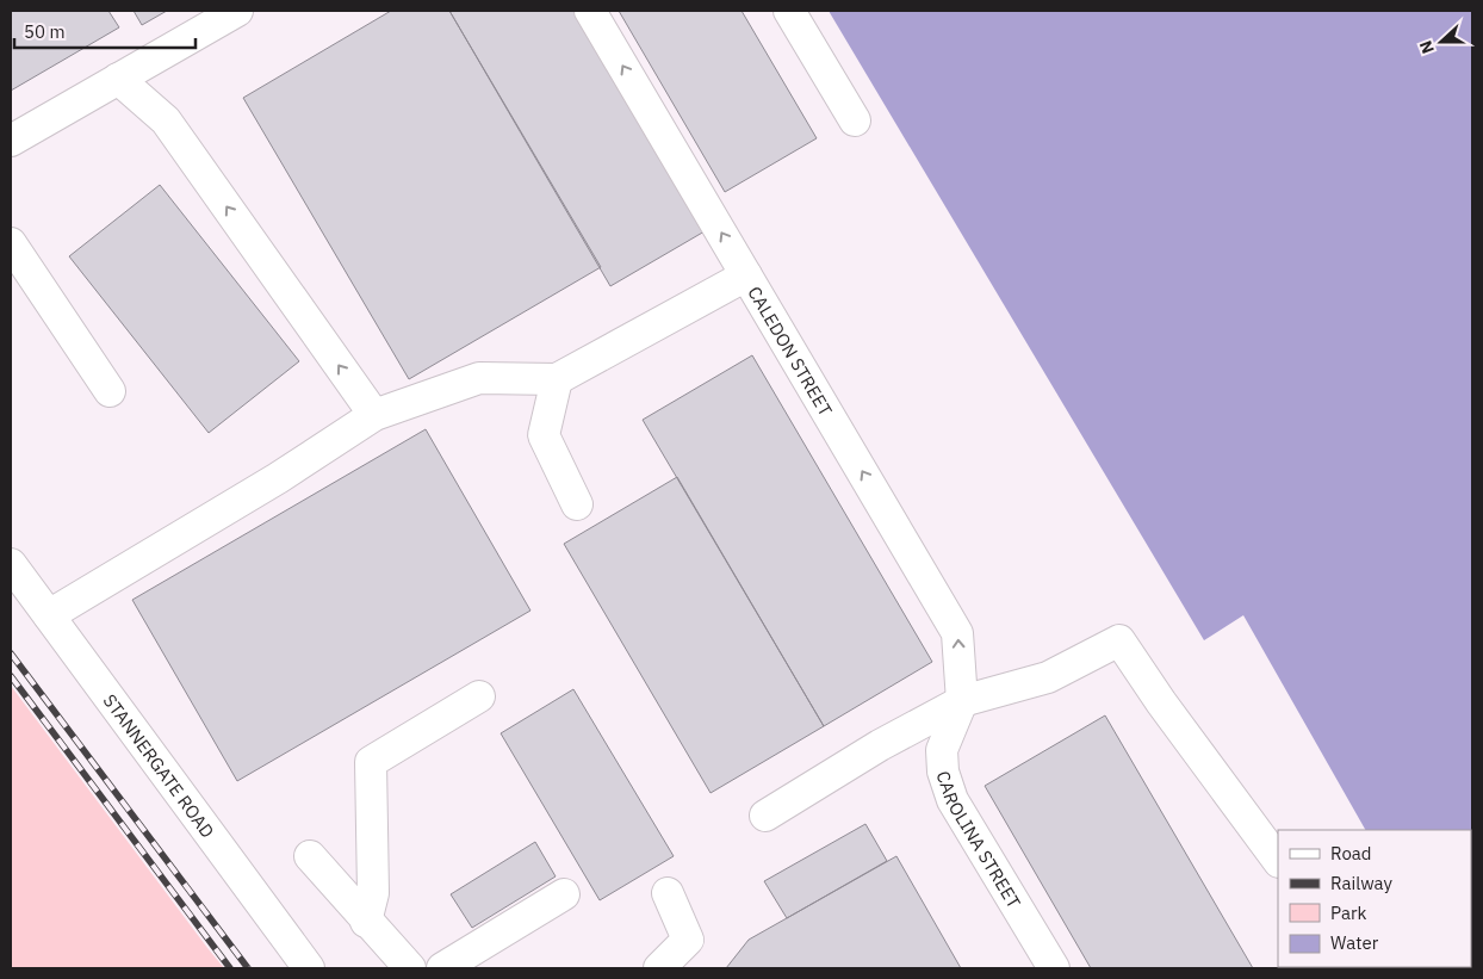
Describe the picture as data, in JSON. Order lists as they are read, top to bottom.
{
  "streets": {
    "street": ["CALEDON STREET", "STANNERGATE ROAD", "CAROLINA STREET"]
  },
  "crossings": [
    ["CALEDON STREET", "CAROLINA STREET"]
  ],
  "one_way": ["CALEDON STREET"],
  "legend": [
    "Road",
    "Railway",
    "Park",
    "Water"
  ],
  "scale_bar": "50 m",
  "north": "left"
}
